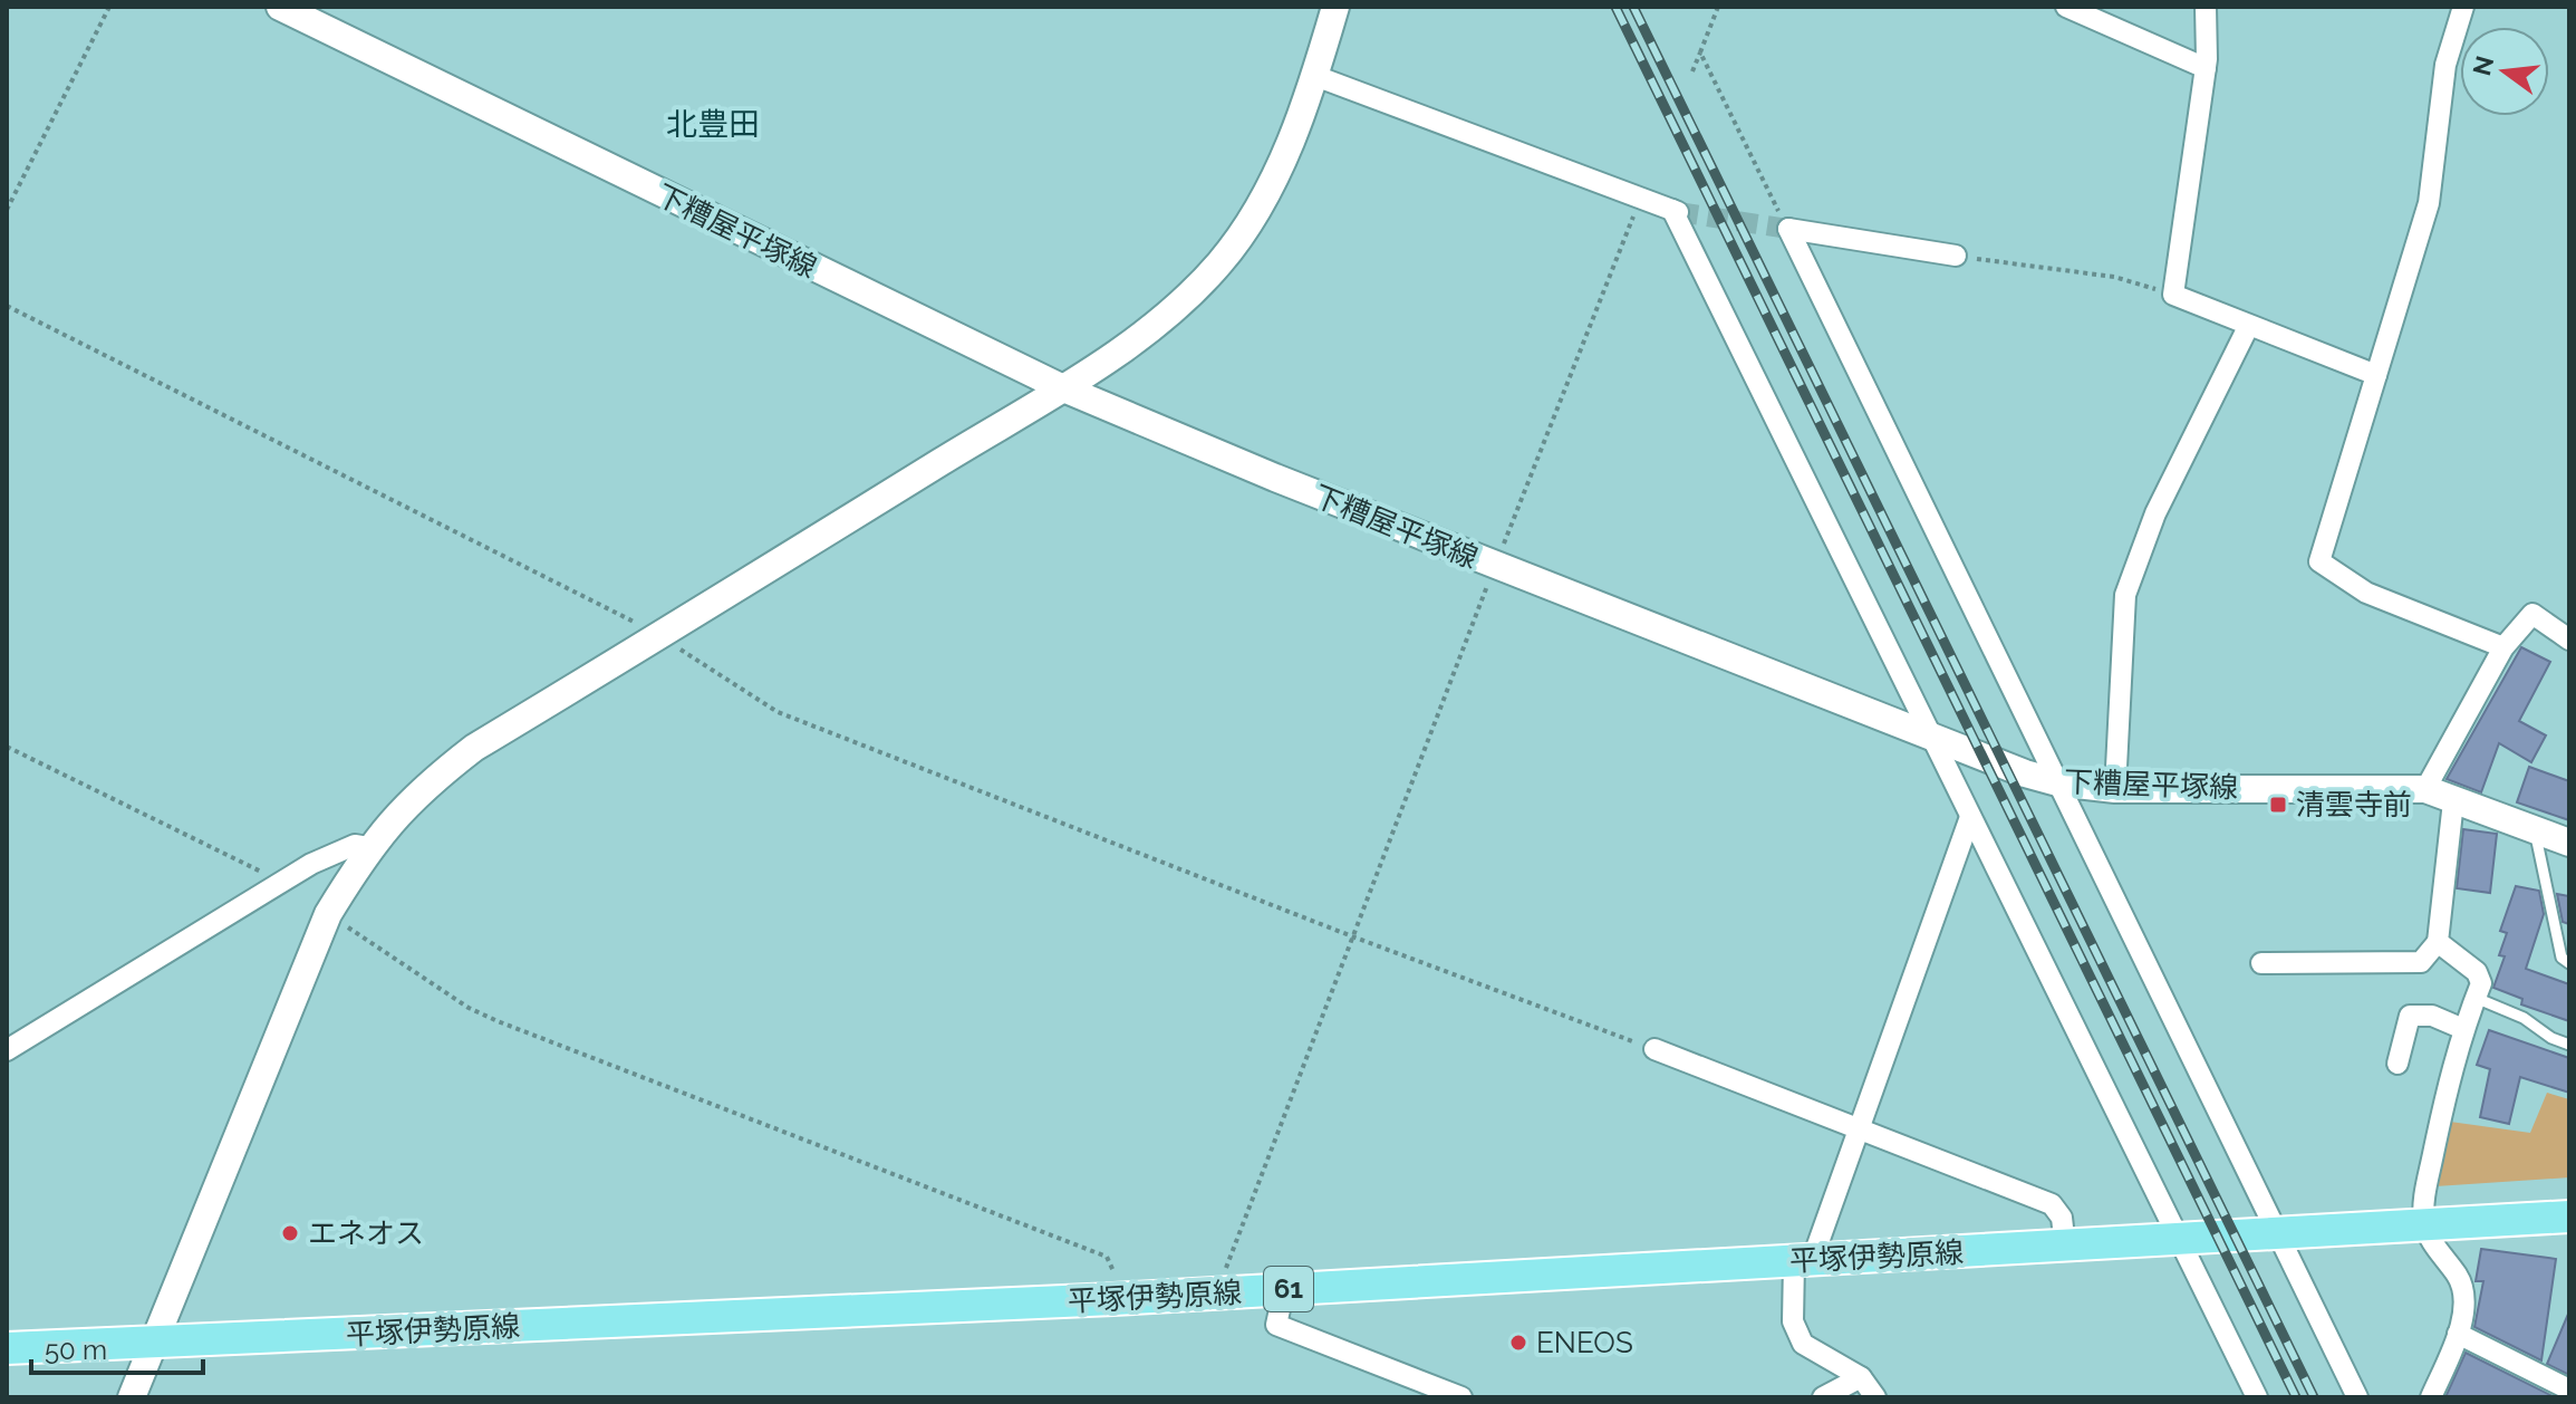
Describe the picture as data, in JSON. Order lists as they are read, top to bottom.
{
  "streets": {
    "main road": ["下糟屋平塚線", "平塚伊勢原線", "61"]
  },
  "districts": ["北豊田"],
  "places": {
    "transit": ["清雲寺前"],
    "other": ["エネオス", "ENEOS"]
  },
  "scale_bar": "50 m",
  "north": "left"
}
